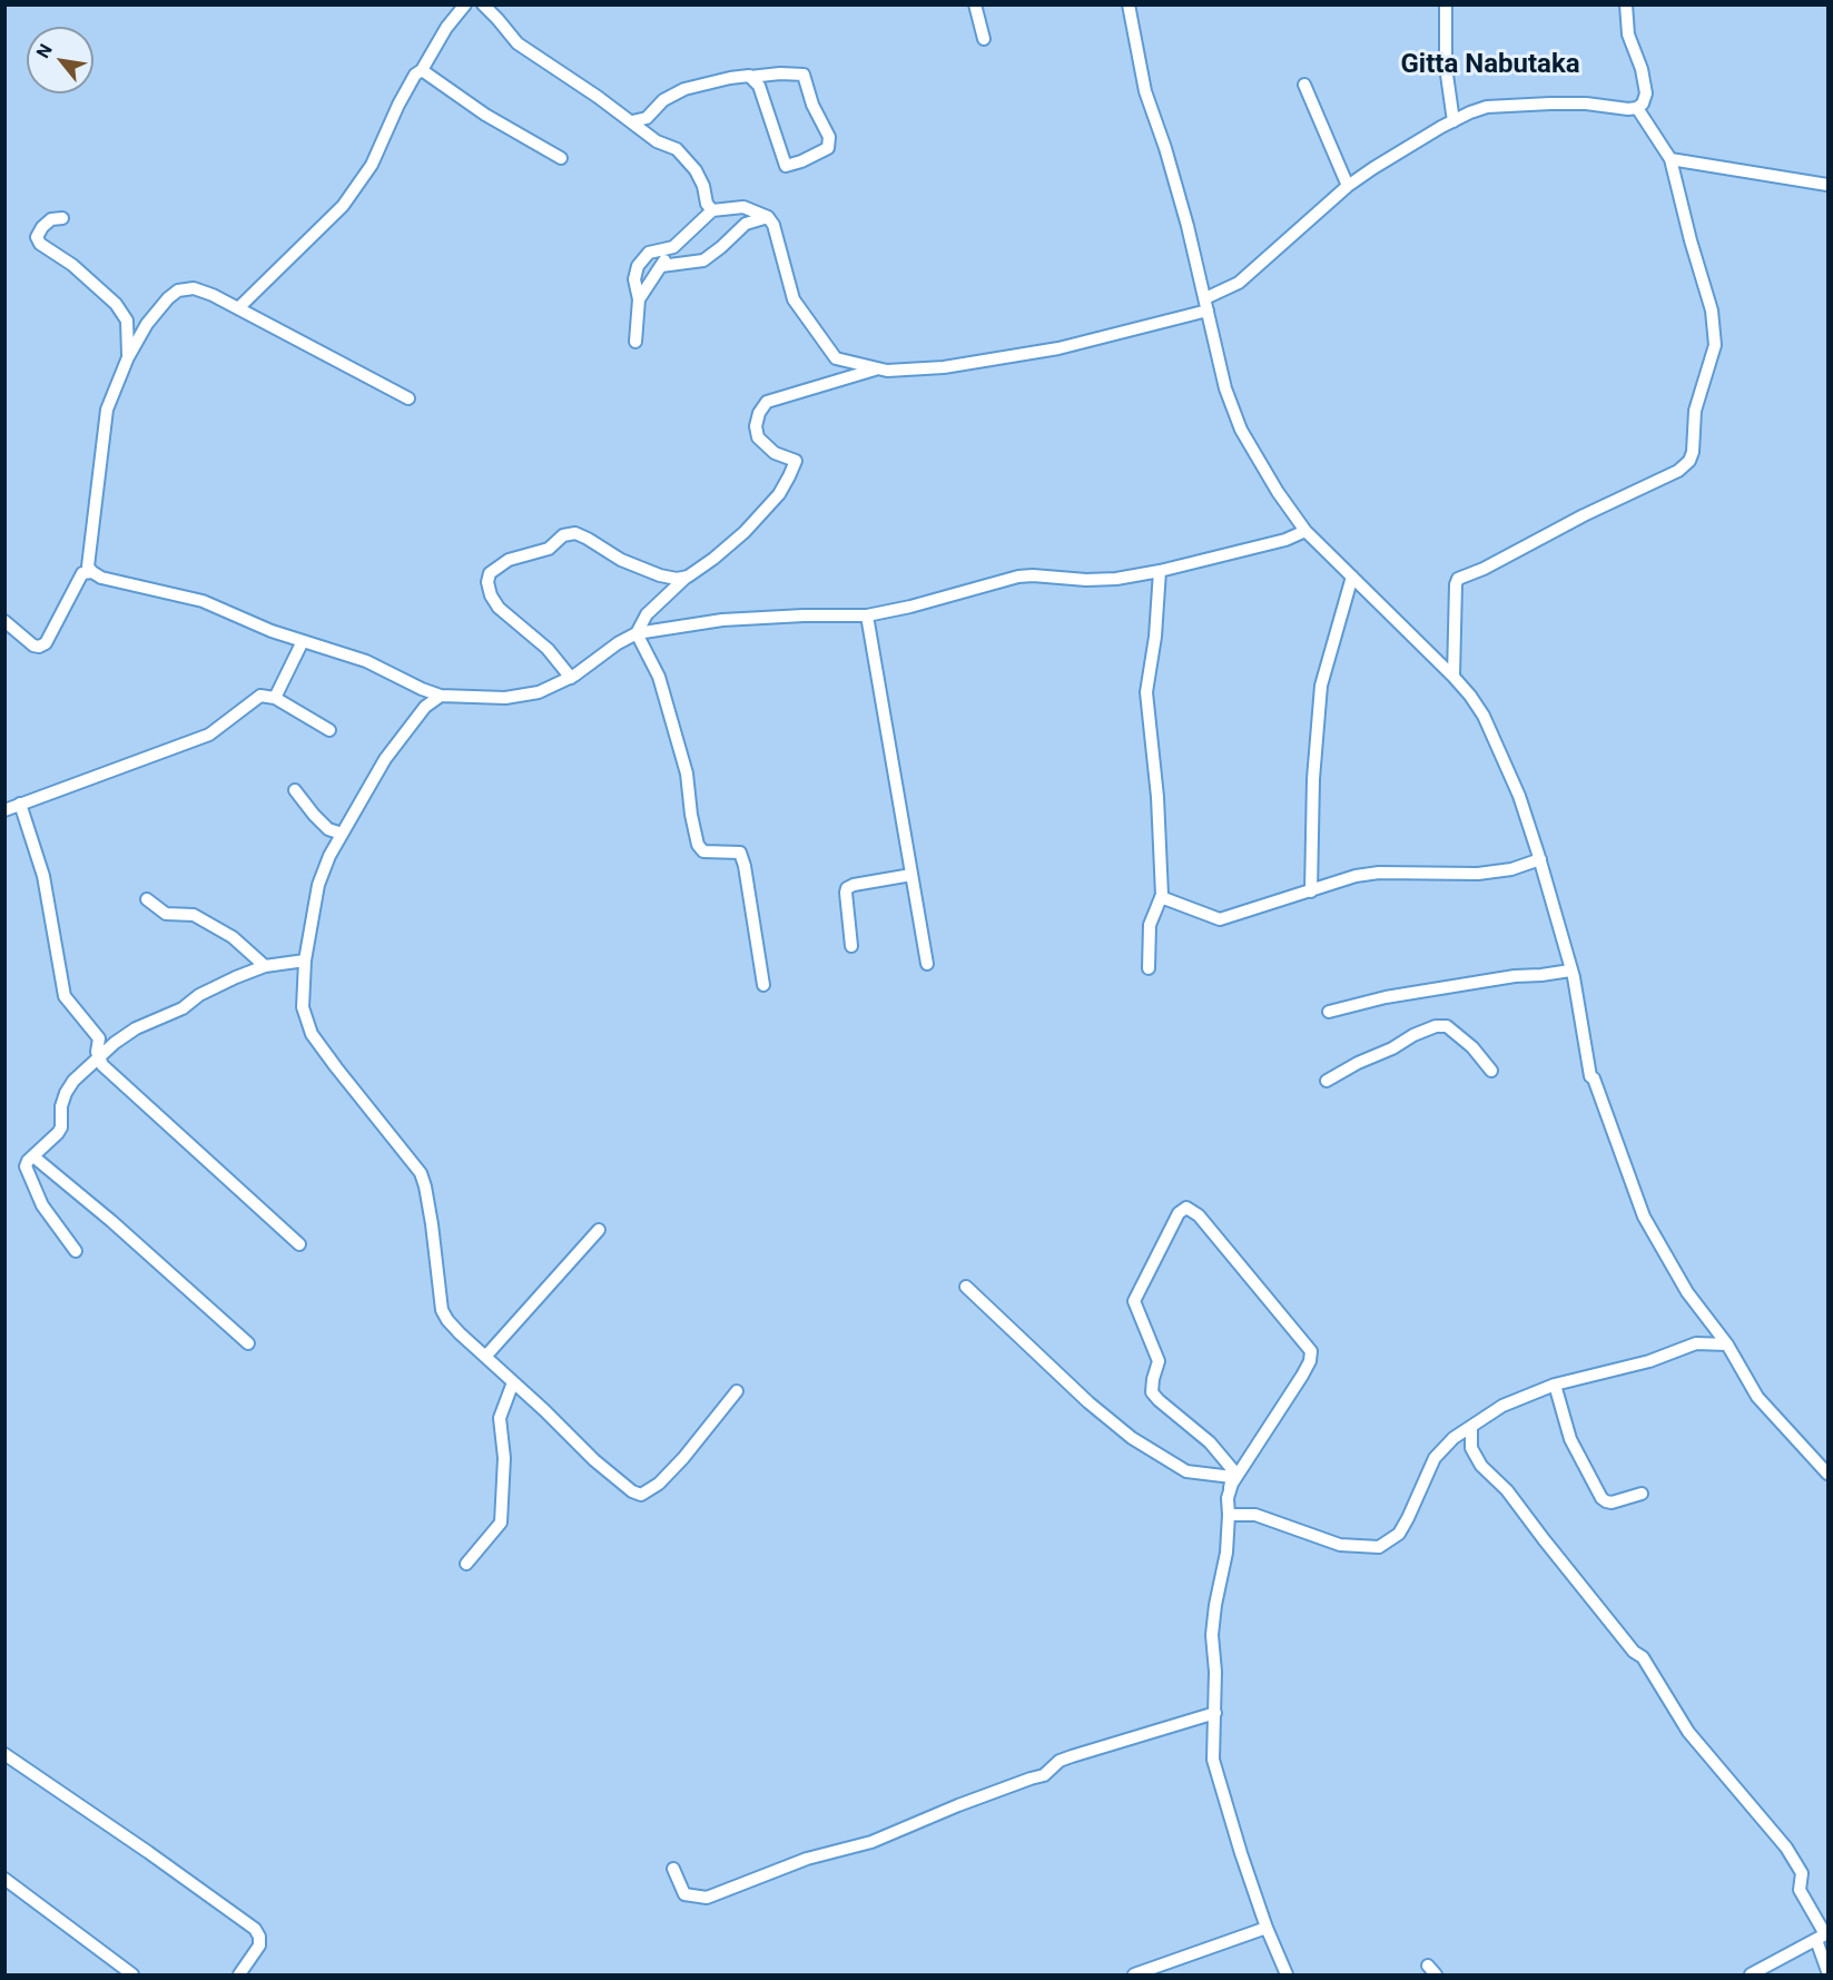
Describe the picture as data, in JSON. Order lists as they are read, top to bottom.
{
  "districts": ["Gitta Nabutaka"],
  "north": "top left"
}
